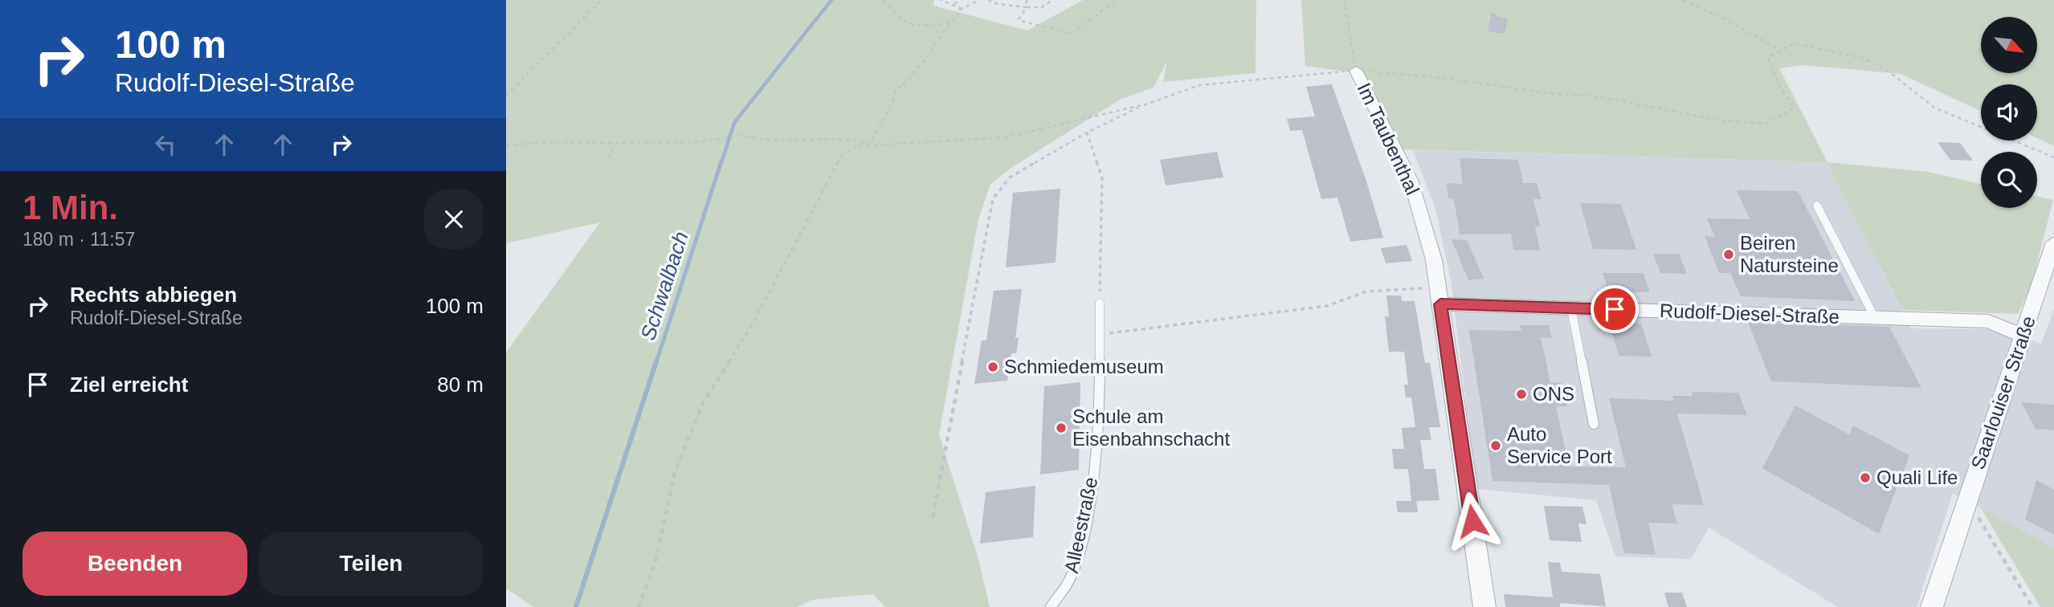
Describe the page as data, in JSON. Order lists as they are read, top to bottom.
{
  "streets": {
    "street": ["Im Taubenthal", "Rudolf-Diesel-Straße", "Saarlouiser Straße"],
    "lane": ["Alleestraße"]
  },
  "crossings": [
    ["Im Taubenthal", "Rudolf-Diesel-Straße"],
    ["Rudolf-Diesel-Straße", "Saarlouiser Straße"]
  ],
  "water": ["Schwalbach"],
  "places": [
    "Beiren Natursteine",
    "Schmiedemuseum",
    "ONS",
    "Schule am Eisenbahnschacht",
    "Auto Service Port",
    "Quali Life"
  ],
  "north": "bottom right",
  "page": {
    "turn": ["100 m", "Rudolf-Diesel-Straße"],
    "heading": ["1 Min.", "180 m · 11:57"],
    "list": [
      {
        "name": "Rechts abbiegen",
        "note": "Rudolf-Diesel-Straße",
        "value": "100 m"
      },
      {
        "name": "Ziel erreicht",
        "value": "80 m"
      }
    ],
    "buttons": ["Beenden", "Teilen"]
  }
}
